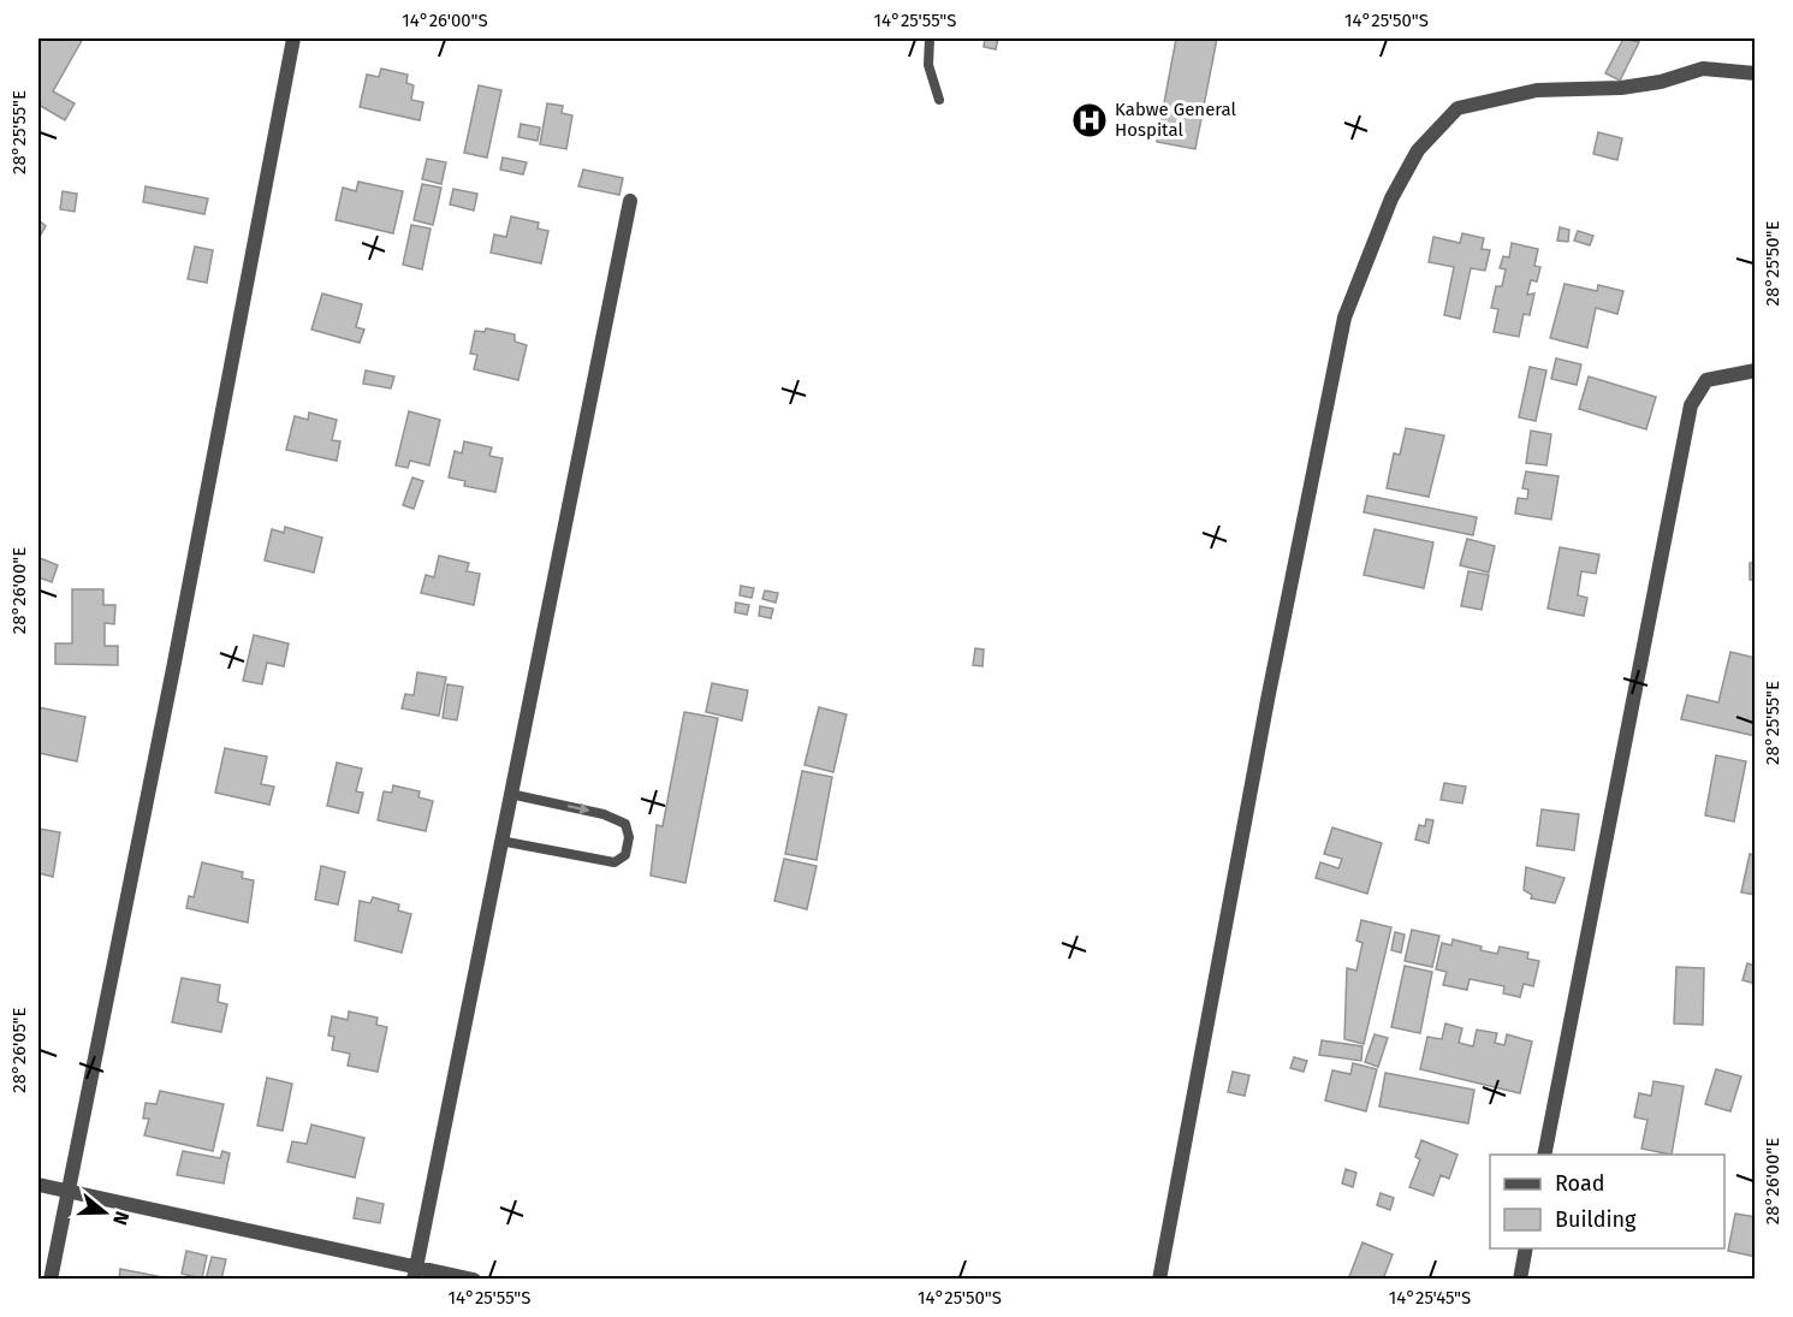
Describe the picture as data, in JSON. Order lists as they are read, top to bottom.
{
  "places": {
    "hospital": ["Kabwe General Hospital"]
  },
  "legend": ["Road", "Building"],
  "north": "right",
  "coordinates": [
    "14°26'00\"S",
    "14°25'55\"S",
    "14°25'50\"S",
    "28°25'55\"E",
    "28°25'50\"E",
    "28°26'00\"E",
    "28°26'05\"E",
    "14°25'45\"S"
  ]
}
